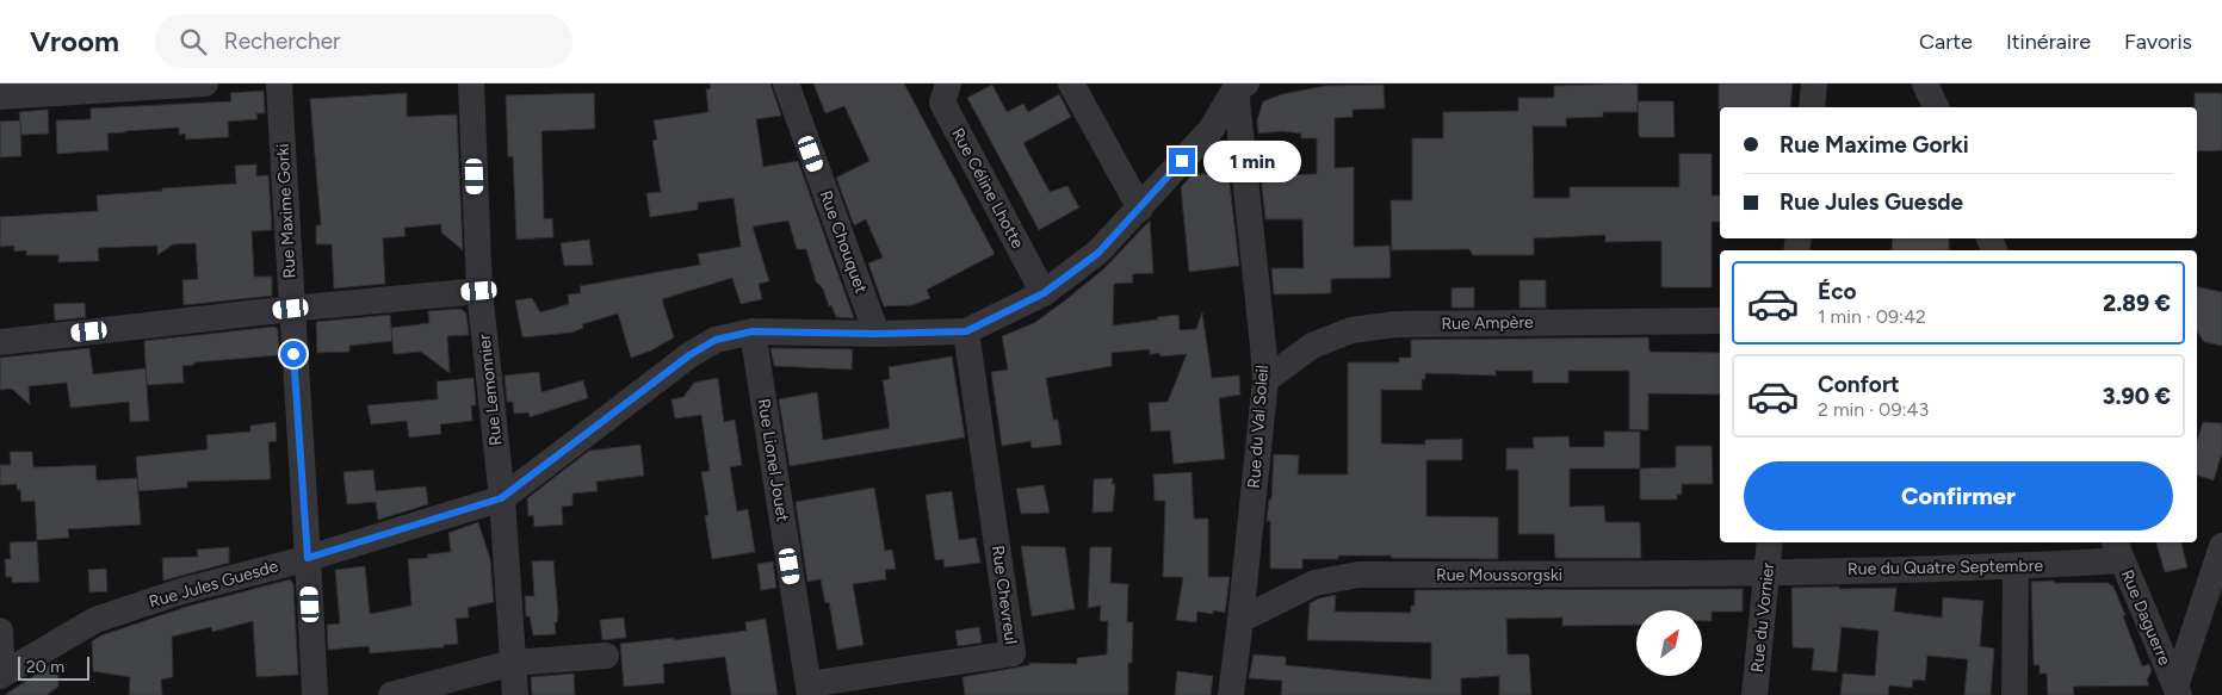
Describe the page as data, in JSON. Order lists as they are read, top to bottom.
{
  "streets": {
    "street": [
      "Rue Céline Lhotte",
      "Rue Maxime Gorki",
      "Rue Chouquet",
      "Rue Ampère",
      "Rue Lemonnier",
      "Rue du Val Soleil",
      "Rue Lionel Jouet",
      "Rue du Quatre Septembre",
      "Rue Moussorgski",
      "Rue Jules Guesde",
      "Rue Chevreul",
      "Rue du Vornier",
      "Rue Daguerre"
    ]
  },
  "crossings": [
    ["Rue Céline Lhotte", "Rue Jules Guesde"],
    ["Rue Maxime Gorki", "Rue Jules Guesde"],
    ["Rue Chouquet", "Rue Jules Guesde"],
    ["Rue Ampère", "Rue du Val Soleil"],
    ["Rue Lemonnier", "Rue Jules Guesde"],
    ["Rue du Val Soleil", "Rue Moussorgski"],
    ["Rue du Val Soleil", "Rue Jules Guesde"],
    ["Rue Lionel Jouet", "Rue Jules Guesde"],
    ["Rue Lionel Jouet", "Rue Chevreul"],
    ["Rue du Quatre Septembre", "Rue Moussorgski"],
    ["Rue du Quatre Septembre", "Rue du Vornier"],
    ["Rue du Quatre Septembre", "Rue Daguerre"],
    ["Rue Moussorgski", "Rue du Vornier"],
    ["Rue Jules Guesde", "Rue Chevreul"]
  ],
  "scale_bar": "20 m",
  "north": "top right",
  "page": {
    "header": "Vroom",
    "search": "Rechercher",
    "nav": ["Carte", "Itinéraire", "Favoris"],
    "banner": ["Rue Maxime Gorki", "Rue Jules Guesde"],
    "bubble": "1 min",
    "list": [
      {
        "name": "Éco",
        "note": "1 min · 09:42",
        "value": "2.89 €"
      },
      {
        "name": "Confort",
        "note": "2 min · 09:43",
        "value": "3.90 €"
      }
    ],
    "buttons": "Confirmer",
    "scale": "20 m"
  }
}
